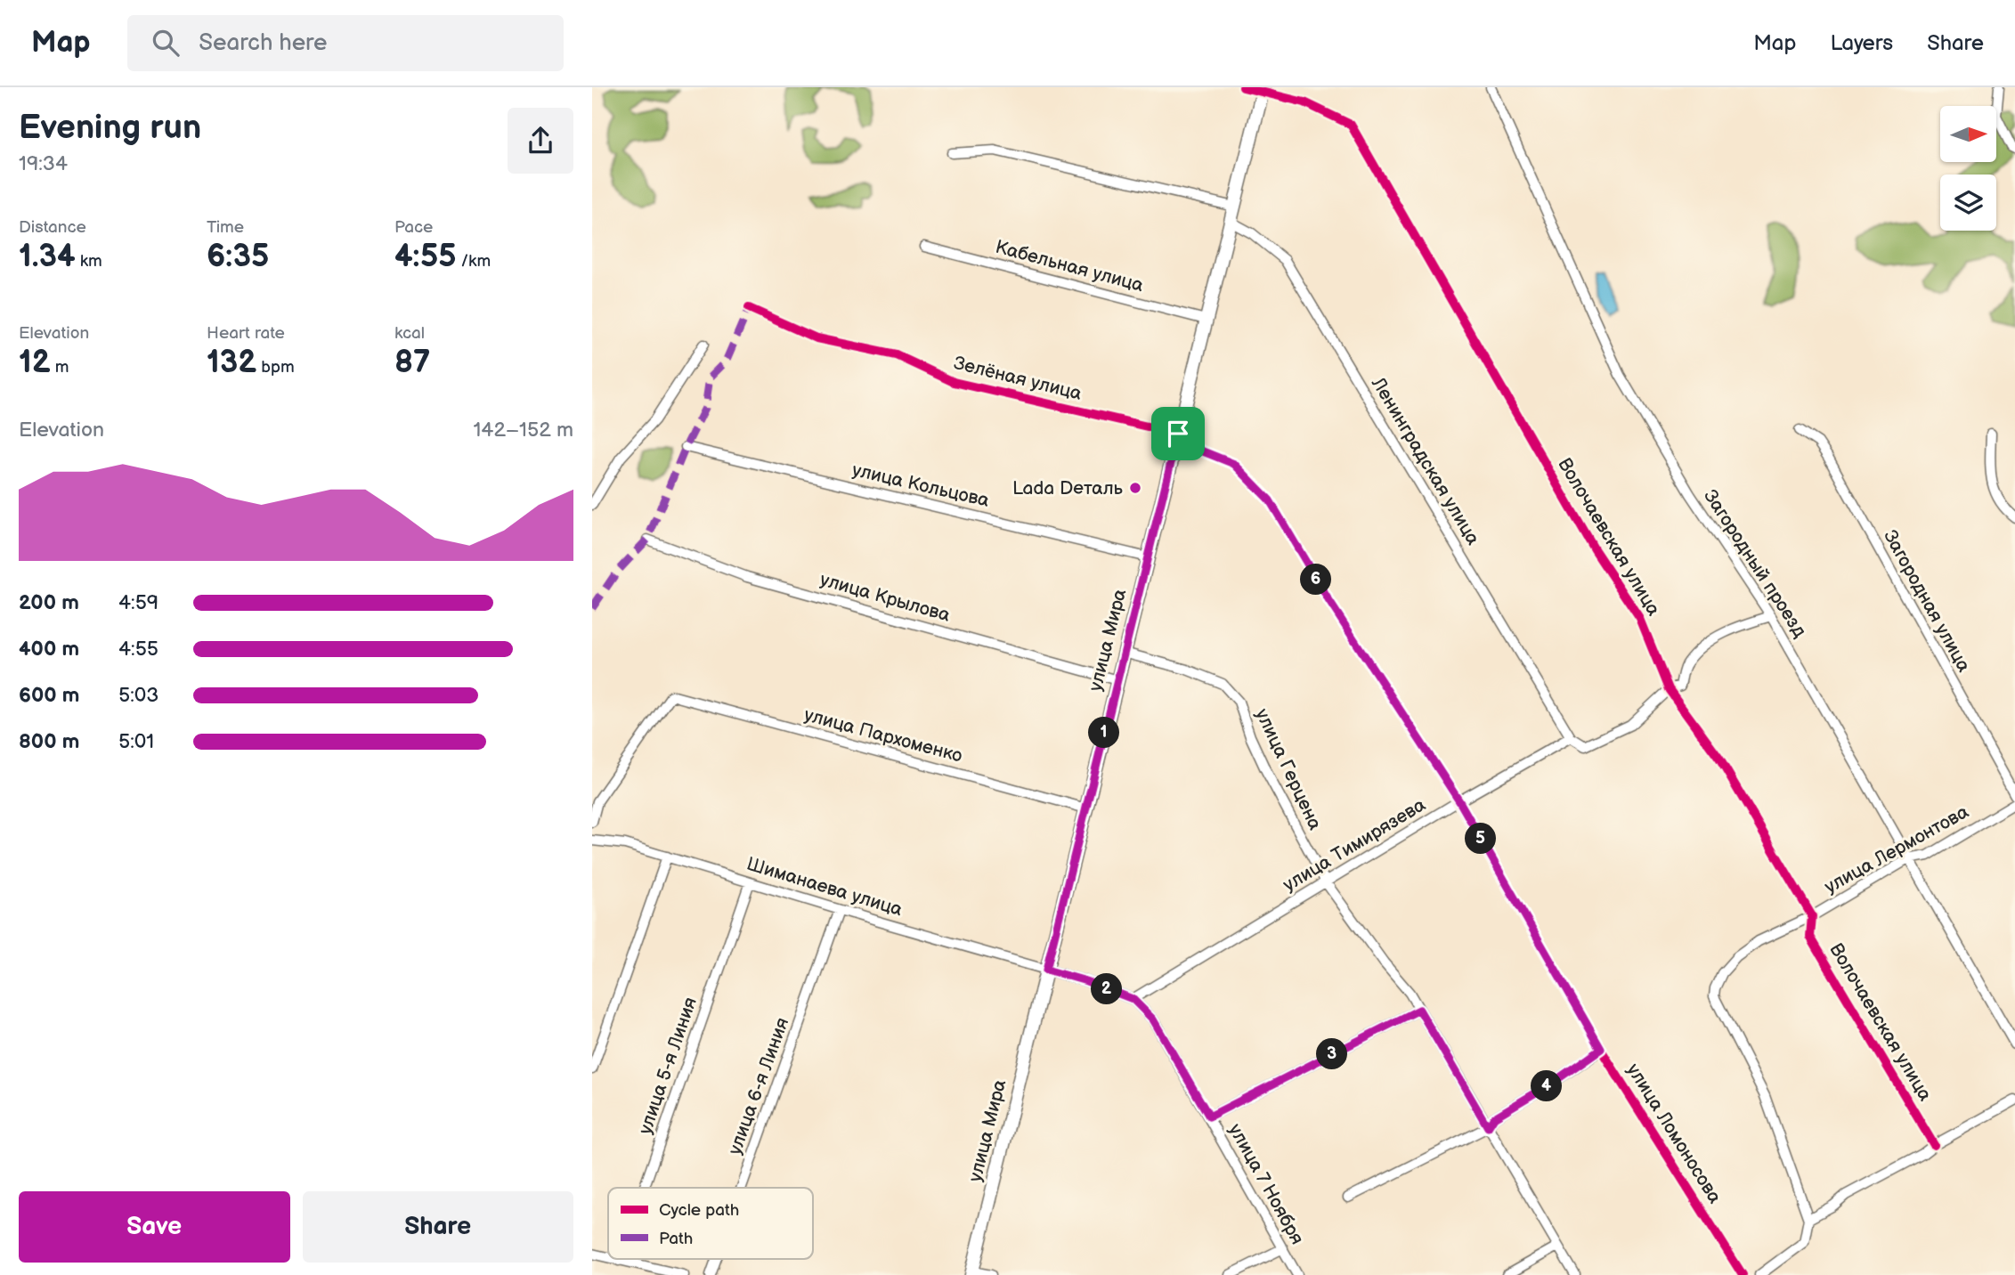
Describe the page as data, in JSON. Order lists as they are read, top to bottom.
{
  "streets": {
    "main road": ["улица Мира"],
    "street": [
      "Кабельная улица",
      "Зелёная улица",
      "Ленинградская улица",
      "улица Кольцова",
      "Волочаевская улица",
      "Загородный проезд",
      "улица Крылова",
      "Загородная улица",
      "улица Пархоменко",
      "улица Герцена",
      "улица Тимирязева",
      "улица Лермонтова",
      "Шиманаева улица",
      "улица 5-я Линия",
      "улица 6-я Линия",
      "улица Ломоносова",
      "улица 7 Ноября"
    ]
  },
  "crossings": [
    ["Кабельная улица", "улица Мира"],
    ["Зелёная улица", "улица Мира"],
    ["Зелёная улица", "улица Ломоносова"],
    ["Ленинградская улица", "улица Мира"],
    ["Ленинградская улица", "улица Тимирязева"],
    ["улица Кольцова", "улица Мира"],
    ["Волочаевская улица", "улица Мира"],
    ["Волочаевская улица", "улица Лермонтова"],
    ["Загородный проезд", "улица Лермонтова"],
    ["улица Крылова", "улица Мира"],
    ["улица Мира", "улица Пархоменко"],
    ["улица Мира", "улица Герцена"],
    ["улица Мира", "Шиманаева улица"],
    ["улица Мира", "улица Ломоносова"],
    ["улица Мира", "улица 7 Ноября"],
    ["улица Герцена", "улица Тимирязева"],
    ["улица Тимирязева", "улица Ломоносова"],
    ["улица Тимирязева", "улица 7 Ноября"],
    ["Шиманаева улица", "улица 5-я Линия"],
    ["Шиманаева улица", "улица 6-я Линия"],
    ["Шиманаева улица", "улица 7 Ноября"]
  ],
  "places": ["Lada Dеталь"],
  "legend": ["Cycle path", "Path"],
  "north": "right",
  "page": {
    "header": "Map",
    "search": "Search here",
    "nav": ["Map", "Layers", "Share"],
    "heading": ["Evening run", "19:34"],
    "stats": [
      ["Distance", "1.34 km"],
      ["Time", "6:35"],
      ["Pace", "4:55 /km"],
      ["Elevation", "12 m"],
      ["Heart rate", "132 bpm"],
      ["kcal", "87"]
    ],
    "chart": ["Elevation", "142–152 m"],
    "pins": [
      "6",
      "1",
      "5",
      "2",
      "3",
      "4"
    ],
    "list": [
      {
        "name": "200 m",
        "note": "4:59"
      },
      {
        "name": "400 m",
        "note": "4:55"
      },
      {
        "name": "600 m",
        "note": "5:03"
      },
      {
        "name": "800 m",
        "note": "5:01"
      }
    ],
    "buttons": ["Save", "Share"]
  }
}
